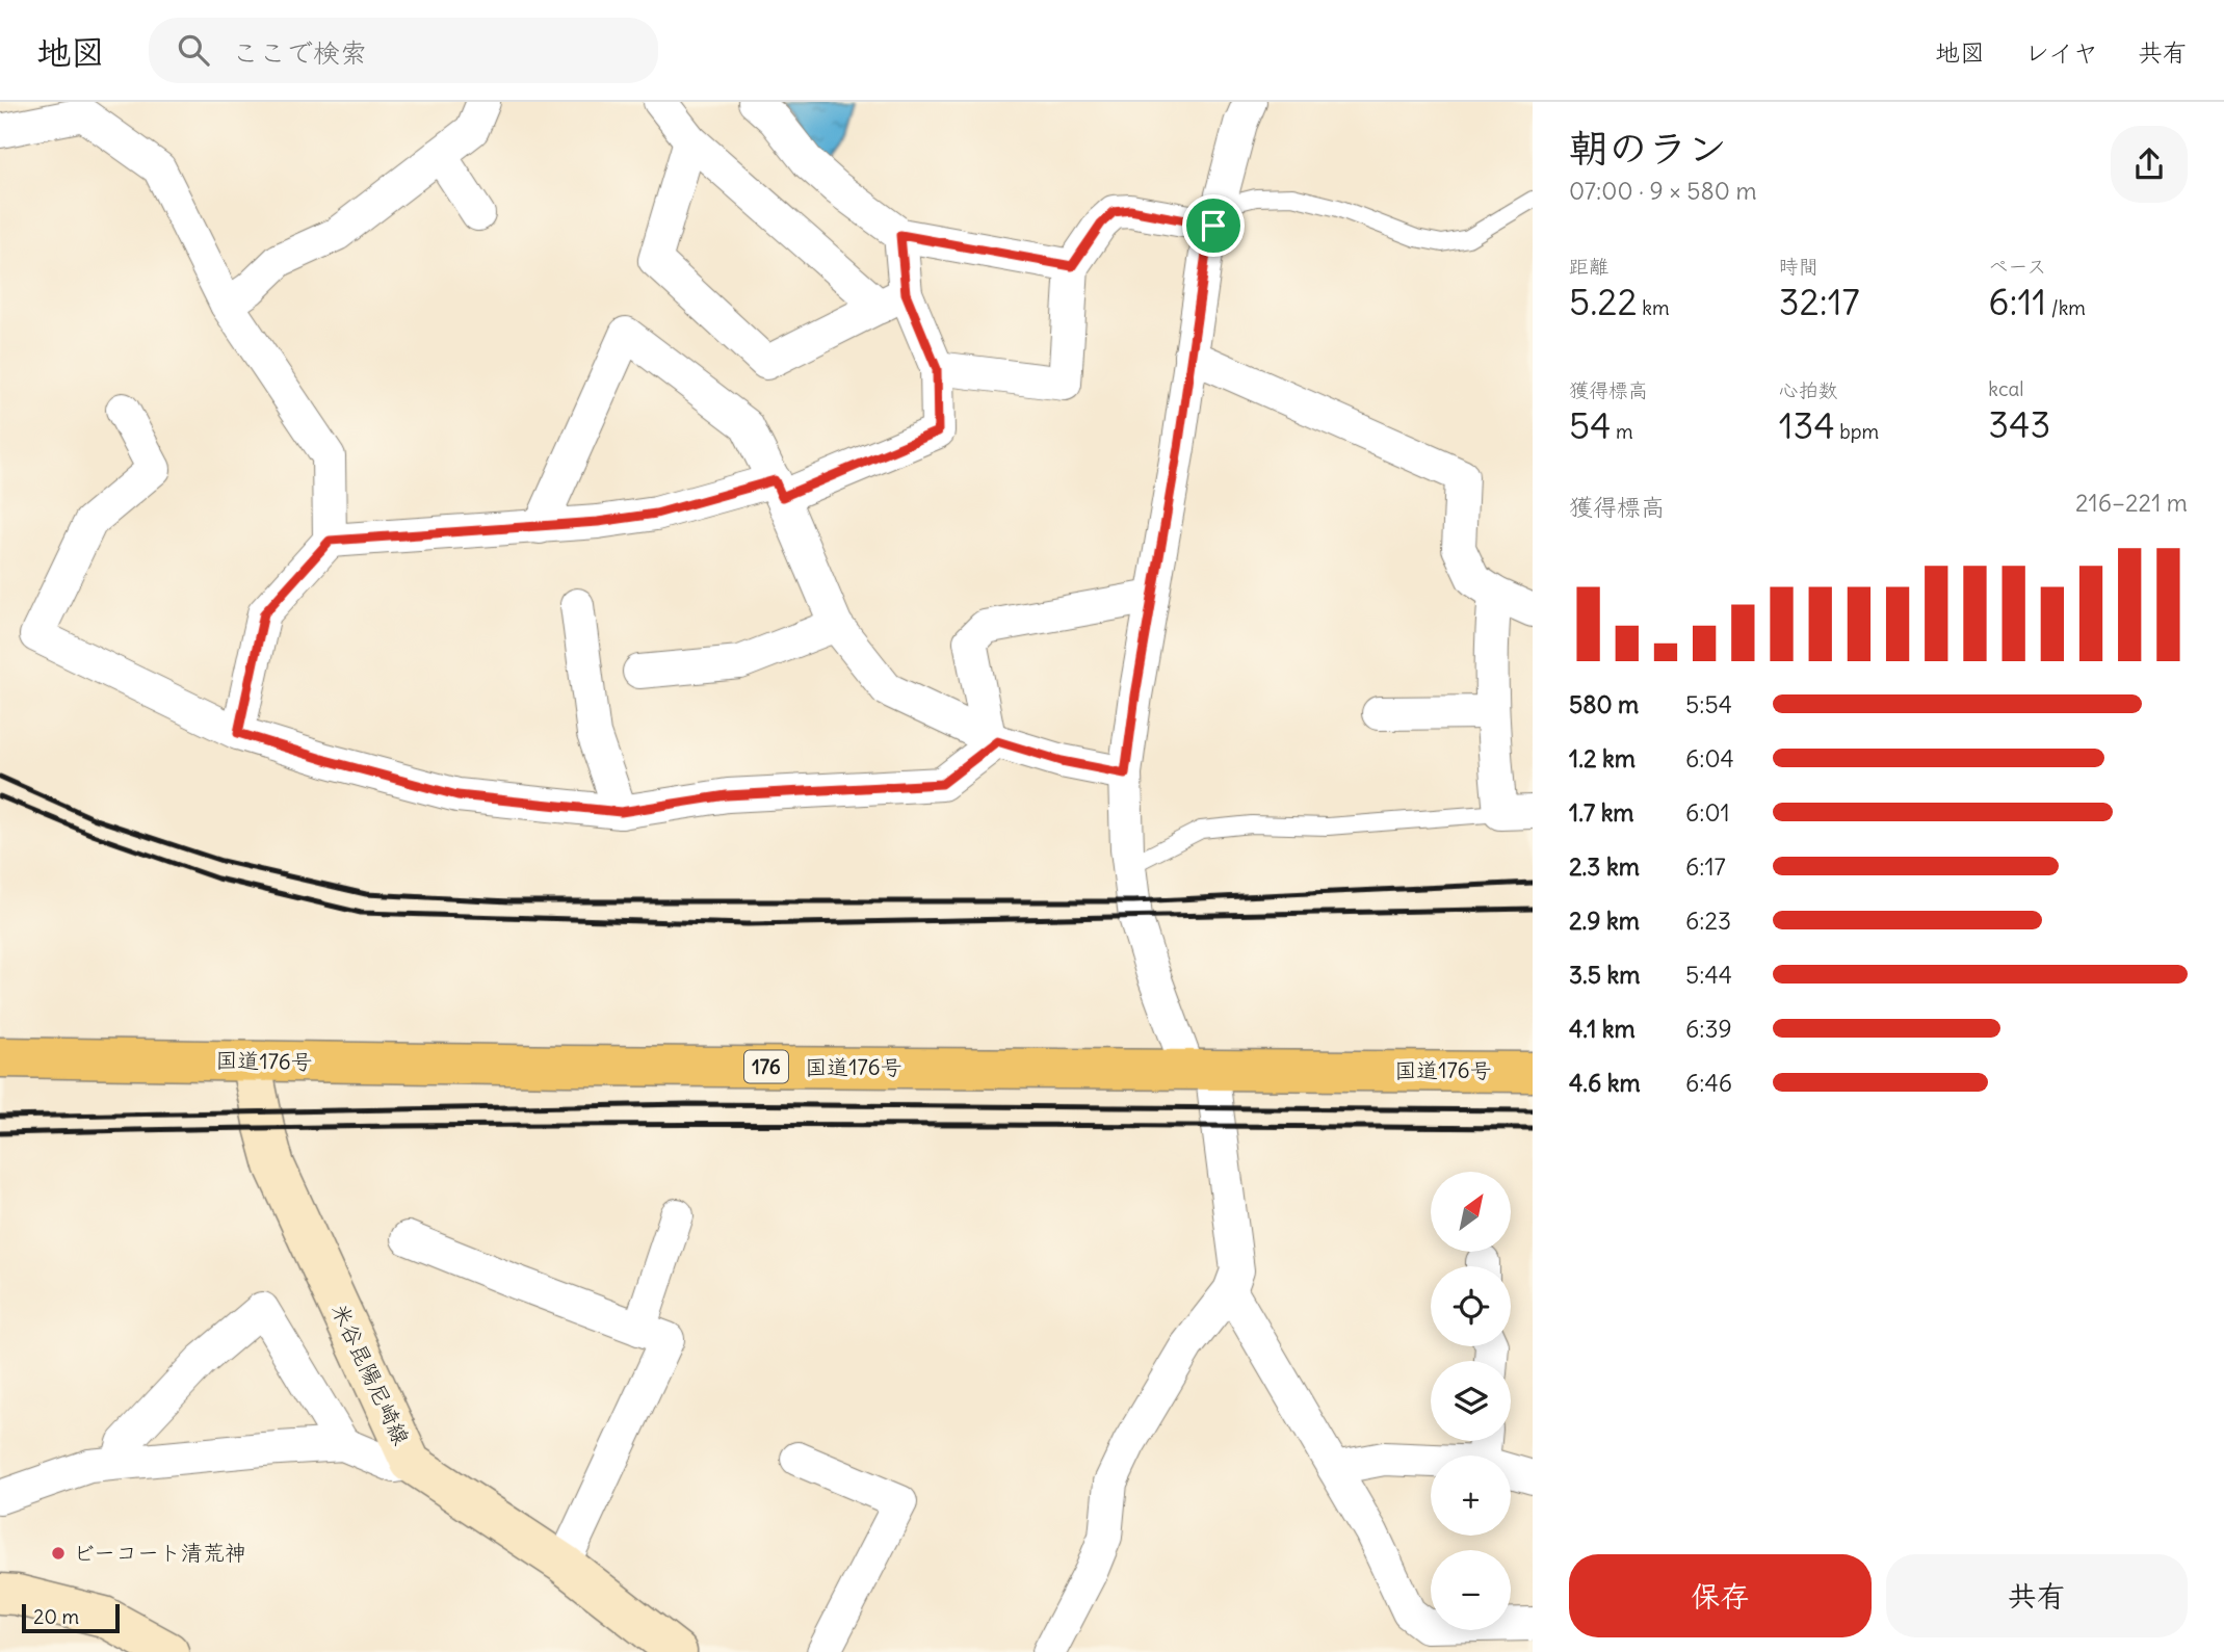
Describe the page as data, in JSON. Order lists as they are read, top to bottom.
{
  "streets": {
    "highway": ["国道176号", "176"],
    "main road": ["米谷昆陽尼崎線"]
  },
  "crossings": [
    ["国道176号", "米谷昆陽尼崎線"]
  ],
  "places": ["ビーコート清荒神"],
  "scale_bar": "20 m",
  "north": "top right",
  "page": {
    "header": "地図",
    "search": "ここで検索",
    "nav": ["地図", "レイヤ", "共有"],
    "heading": ["朝のラン", "07:00 · 9 × 580 m"],
    "stats": [
      ["距離", "5.22 km"],
      ["時間", "32:17"],
      ["ペース", "6:11 /km"],
      ["獲得標高", "54 m"],
      ["心拍数", "134 bpm"],
      ["kcal", "343"]
    ],
    "chart": ["獲得標高", "216–221 m"],
    "list": [
      {
        "name": "580 m",
        "note": "5:54"
      },
      {
        "name": "1.2 km",
        "note": "6:04"
      },
      {
        "name": "1.7 km",
        "note": "6:01"
      },
      {
        "name": "2.3 km",
        "note": "6:17"
      },
      {
        "name": "2.9 km",
        "note": "6:23"
      },
      {
        "name": "3.5 km",
        "note": "5:44"
      },
      {
        "name": "4.1 km",
        "note": "6:39"
      },
      {
        "name": "4.6 km",
        "note": "6:46"
      }
    ],
    "map_buttons": ["+", "−"],
    "buttons": ["保存", "共有"],
    "scale": "20 m"
  }
}
